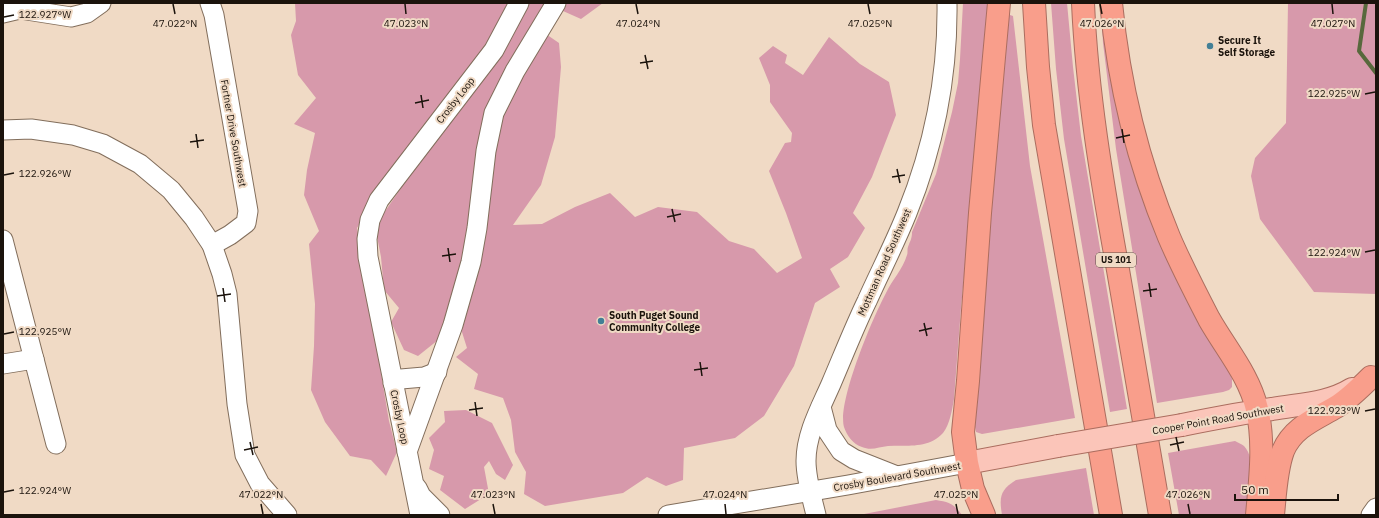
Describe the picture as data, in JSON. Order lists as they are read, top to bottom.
{
  "streets": {
    "highway": ["US 101"],
    "main road": ["Cooper Point Road Southwest", "Crosby Boulevard Southwest"],
    "street": ["Crosby Loop", "Fortner Drive Southwest", "Mottman Road Southwest"]
  },
  "crossings": [
    ["Mottman Road Southwest", "Crosby Boulevard Southwest"],
    ["Cooper Point Road Southwest", "Crosby Boulevard Southwest"]
  ],
  "places": ["Secure It Self Storage", "South Puget Sound Community College"],
  "scale_bar": "50 m",
  "coordinates": [
    "122.927°W",
    "47.027°N",
    "47.022°N",
    "47.023°N",
    "47.024°N",
    "47.025°N",
    "47.026°N",
    "122.925°W",
    "122.926°W",
    "122.924°W",
    "122.923°W"
  ]
}
